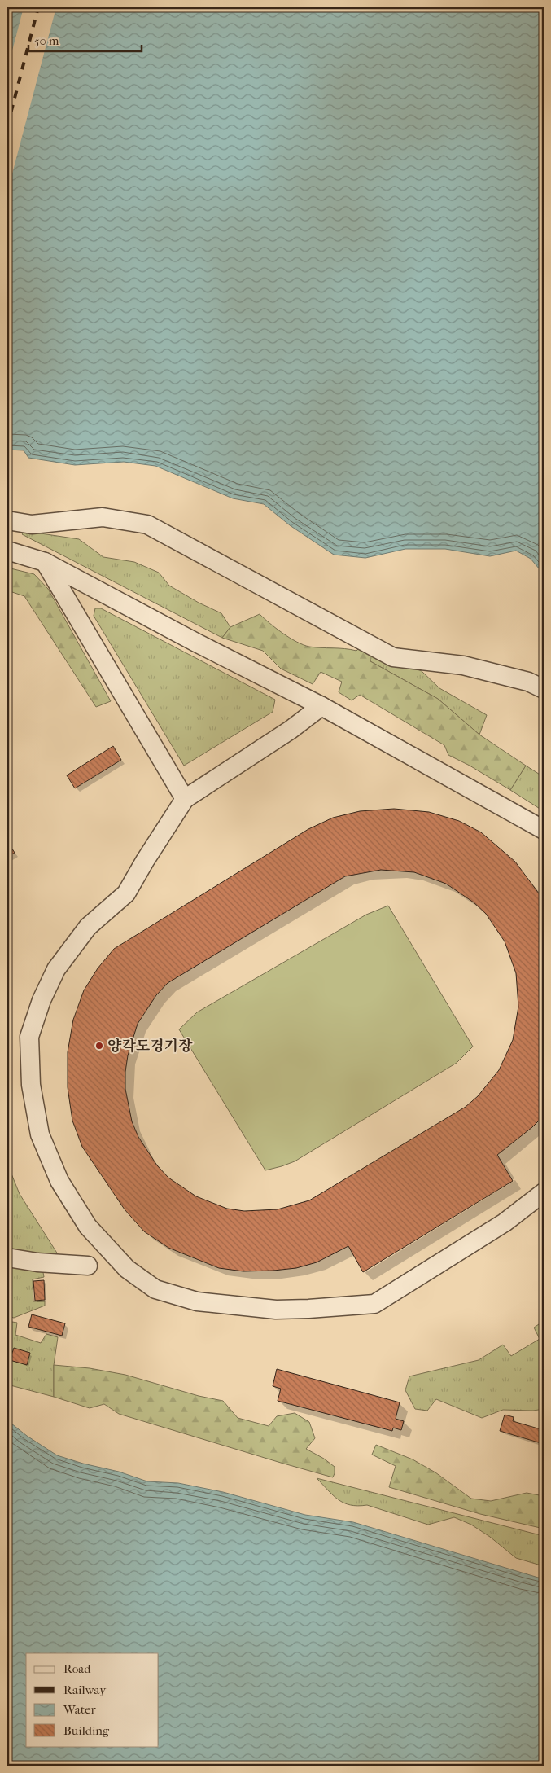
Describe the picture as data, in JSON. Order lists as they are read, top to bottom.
{
  "places": ["양각도경기장"],
  "legend": [
    "Road",
    "Railway",
    "Water",
    "Building"
  ],
  "scale_bar": "50 m"
}
